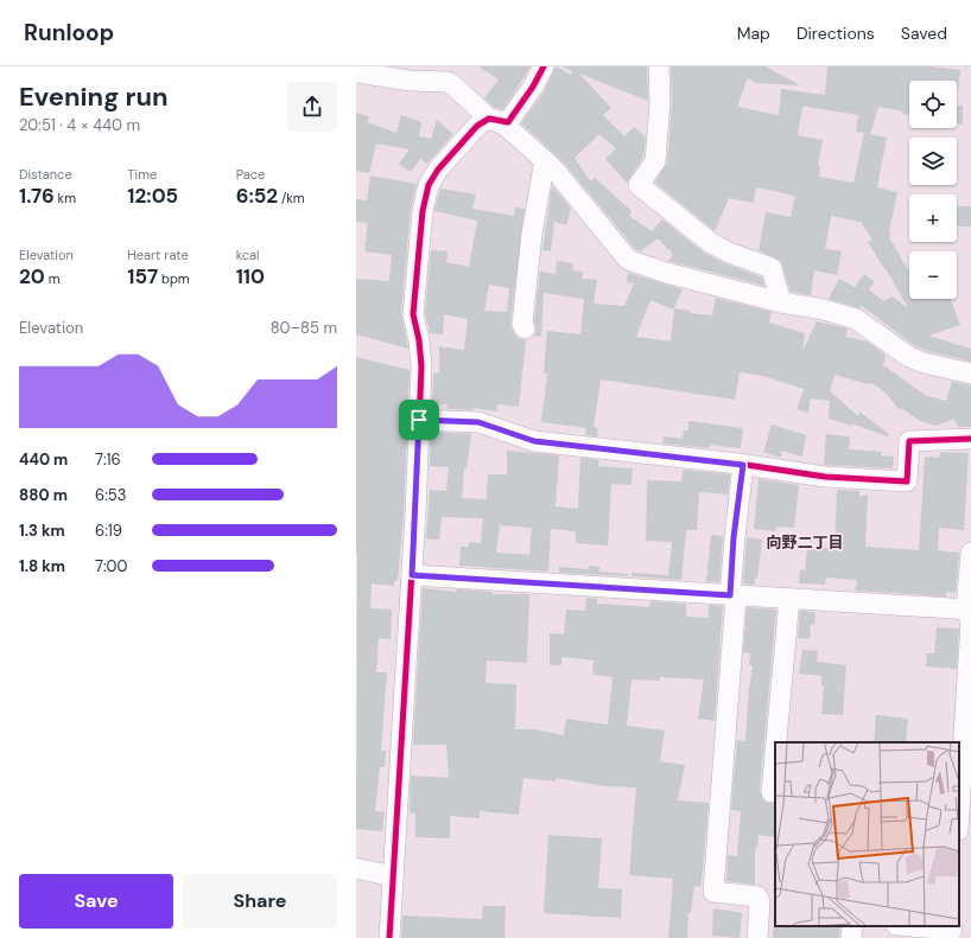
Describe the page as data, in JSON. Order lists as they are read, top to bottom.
{
  "districts": ["向野二丁目"],
  "page": {
    "header": "Runloop",
    "nav": ["Map", "Directions", "Saved"],
    "heading": ["Evening run", "20:51 · 4 × 440 m"],
    "map_buttons": ["+", "−"],
    "stats": [
      ["Distance", "1.76 km"],
      ["Time", "12:05"],
      ["Pace", "6:52 /km"],
      ["Elevation", "20 m"],
      ["Heart rate", "157 bpm"],
      ["kcal", "110"]
    ],
    "chart": ["Elevation", "80–85 m"],
    "list": [
      {
        "name": "440 m",
        "note": "7:16"
      },
      {
        "name": "880 m",
        "note": "6:53"
      },
      {
        "name": "1.3 km",
        "note": "6:19"
      },
      {
        "name": "1.8 km",
        "note": "7:00"
      }
    ],
    "buttons": ["Save", "Share"]
  }
}
